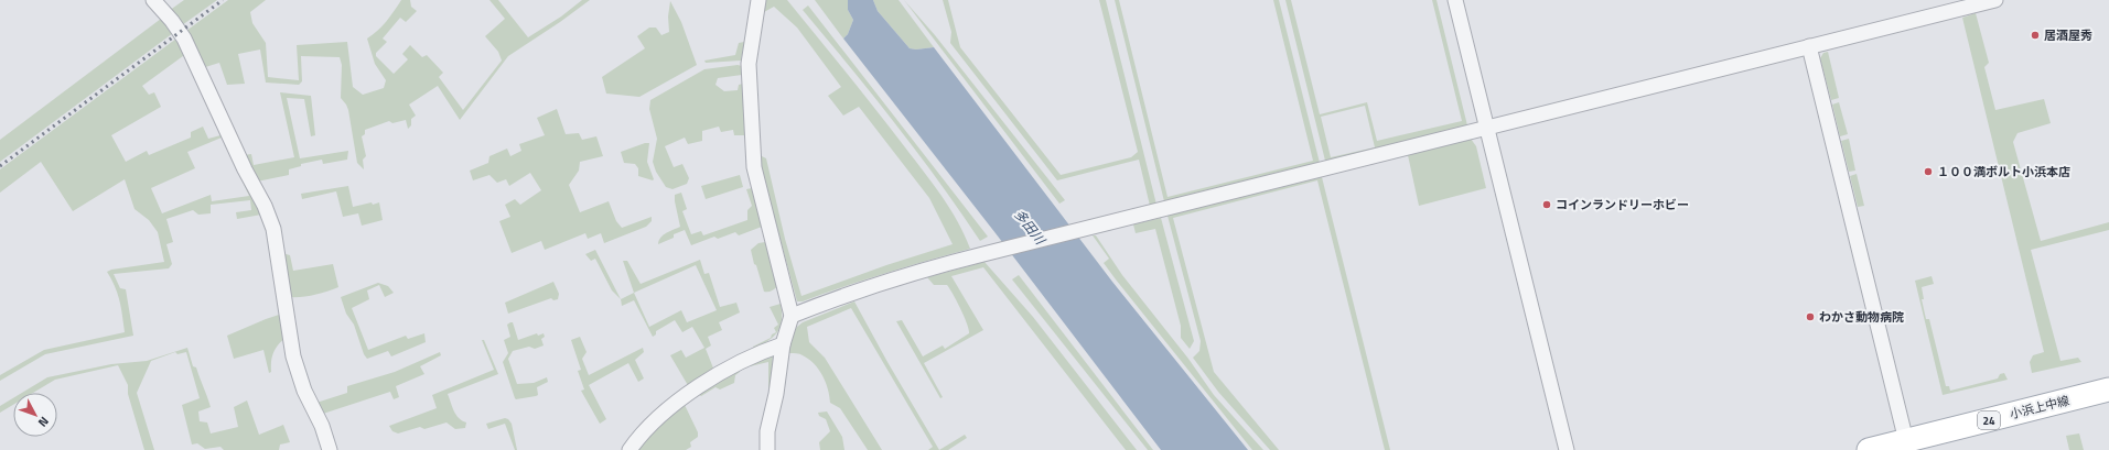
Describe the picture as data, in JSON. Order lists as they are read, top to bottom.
{
  "streets": {
    "main road": ["小浜上中線", "24"]
  },
  "water": ["多田川"],
  "places": [
    "居酒屋秀",
    "１００満ボルト小浜本店",
    "コインランドリーホビー",
    "わかさ動物病院"
  ],
  "north": "bottom right"
}
